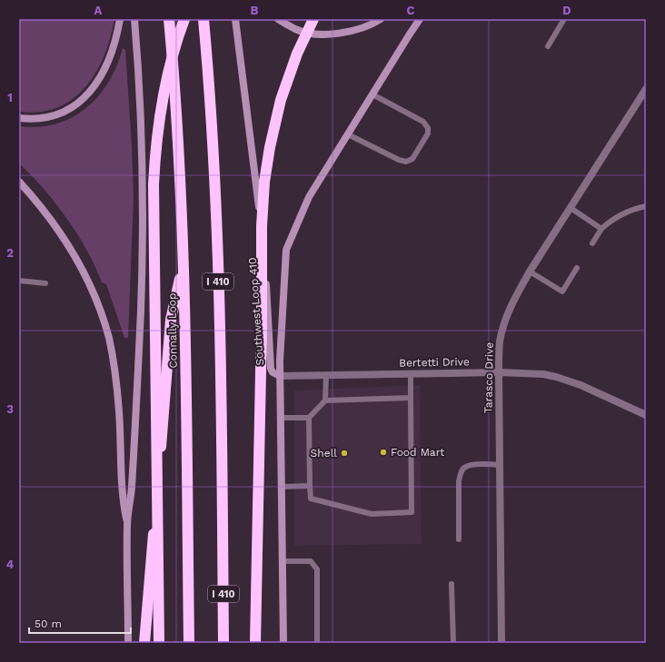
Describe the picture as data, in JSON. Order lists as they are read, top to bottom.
{
  "streets": {
    "highway": ["I 410", "Connally Loop"],
    "main road": ["Southwest Loop 410"],
    "street": ["Bertetti Drive", "Tarasco Drive"]
  },
  "crossings": [
    ["Southwest Loop 410", "Bertetti Drive"],
    ["Bertetti Drive", "Tarasco Drive"]
  ],
  "places": ["Food Mart", "Shell"],
  "scale_bar": "50 m",
  "grid": {
    "columns": [
      "A",
      "B",
      "C",
      "D"
    ],
    "rows": [
      "1",
      "2",
      "3",
      "4"
    ]
  }
}
